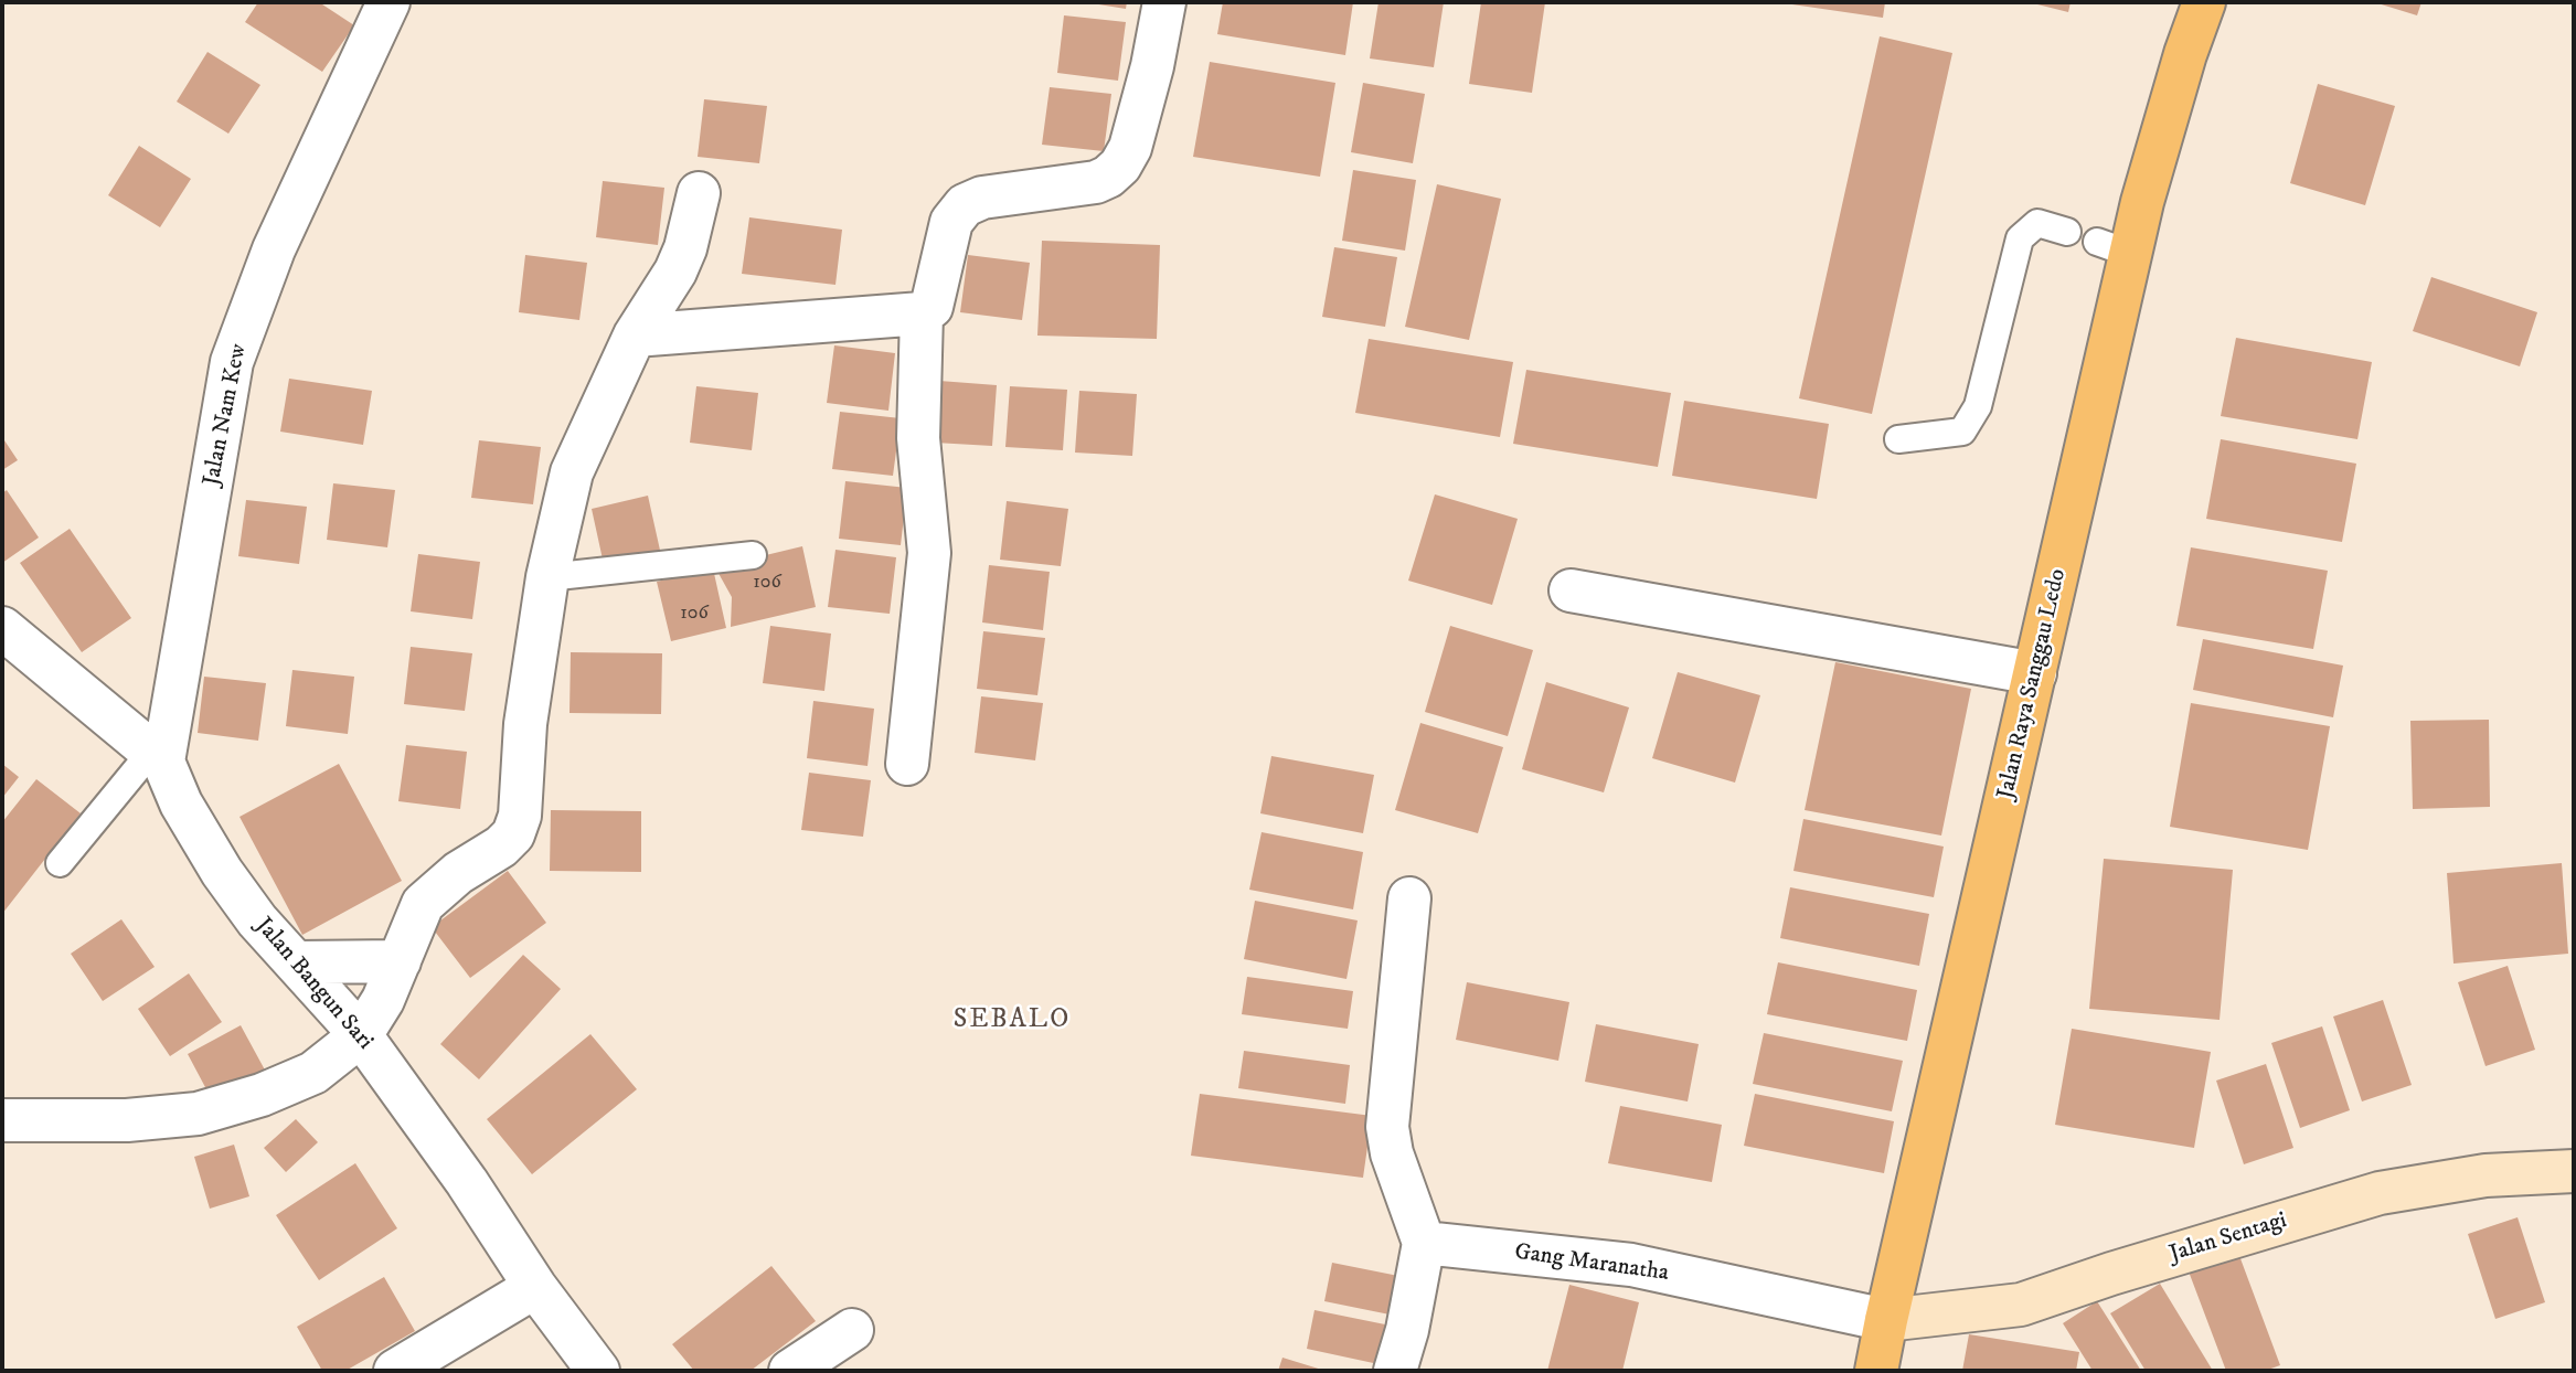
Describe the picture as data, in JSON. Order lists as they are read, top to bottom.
{
  "streets": {
    "highway": ["Jalan Raya Sanggau Ledo"],
    "main road": ["Jalan Sentagi"],
    "street": ["Jalan Nam Kew", "Jalan Bangun Sari", "Gang Maranatha"]
  },
  "crossings": [
    ["Jalan Nam Kew", "Jalan Bangun Sari"],
    ["Jalan Raya Sanggau Ledo", "Jalan Sentagi"],
    ["Jalan Raya Sanggau Ledo", "Gang Maranatha"],
    ["Jalan Sentagi", "Gang Maranatha"]
  ],
  "districts": ["SEBALO"],
  "house_numbers": ["106", "106"]
}
